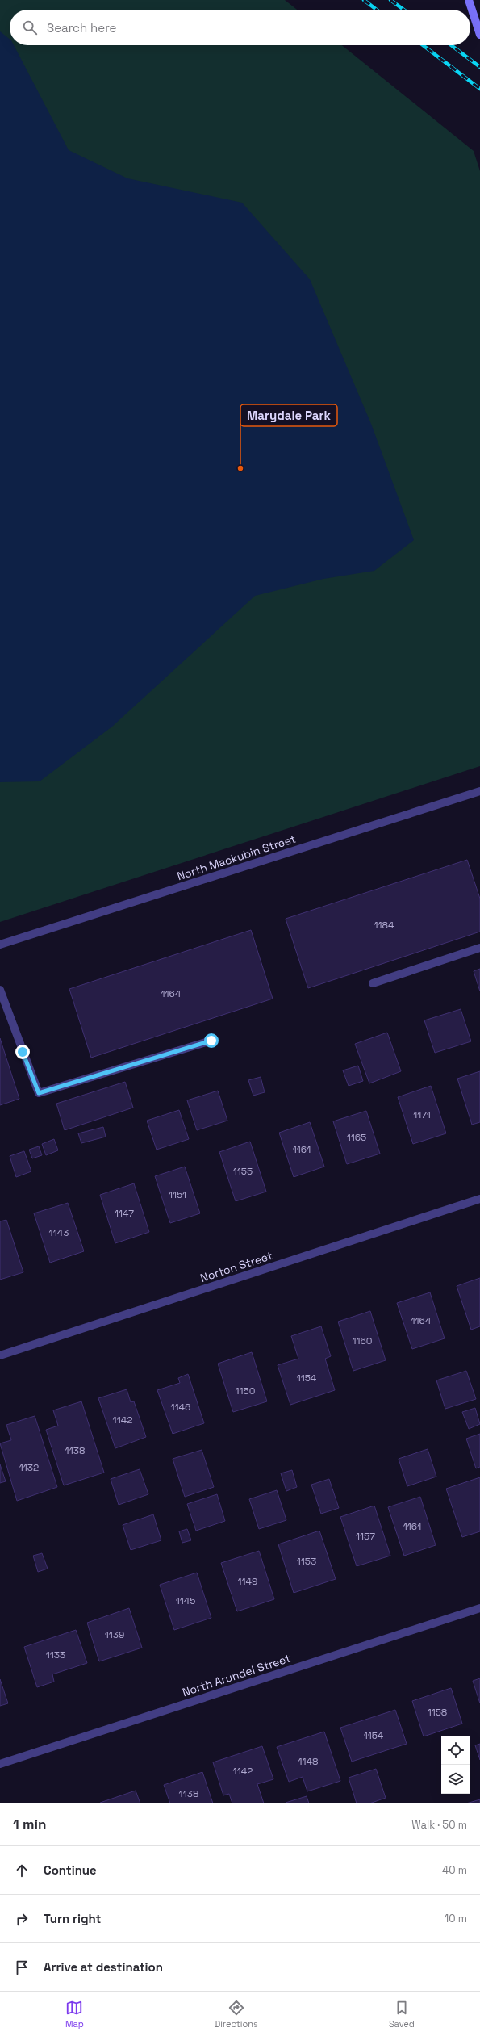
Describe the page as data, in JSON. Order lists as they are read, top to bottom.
{
  "streets": {
    "street": ["North Mackubin Street", "Norton Street", "North Arundel Street"]
  },
  "places": ["Marydale Park"],
  "house_numbers": [
    "1184",
    "1164",
    "1171",
    "1165",
    "1161",
    "1155",
    "1151",
    "1147",
    "1143",
    "1164",
    "1160",
    "1154",
    "1150",
    "1146",
    "1142",
    "1138",
    "1132",
    "1161",
    "1157",
    "1153",
    "1149",
    "1145",
    "1139",
    "1133",
    "1158",
    "1154",
    "1148",
    "1142",
    "1138"
  ],
  "page": {
    "search": "Search here",
    "heading": ["1 min", "Walk · 50 m"],
    "list": [
      ["Continue", "40 m"],
      ["Turn right", "10 m"],
      "Arrive at destination"
    ],
    "nav": ["Map", "Directions", "Saved"]
  }
}
